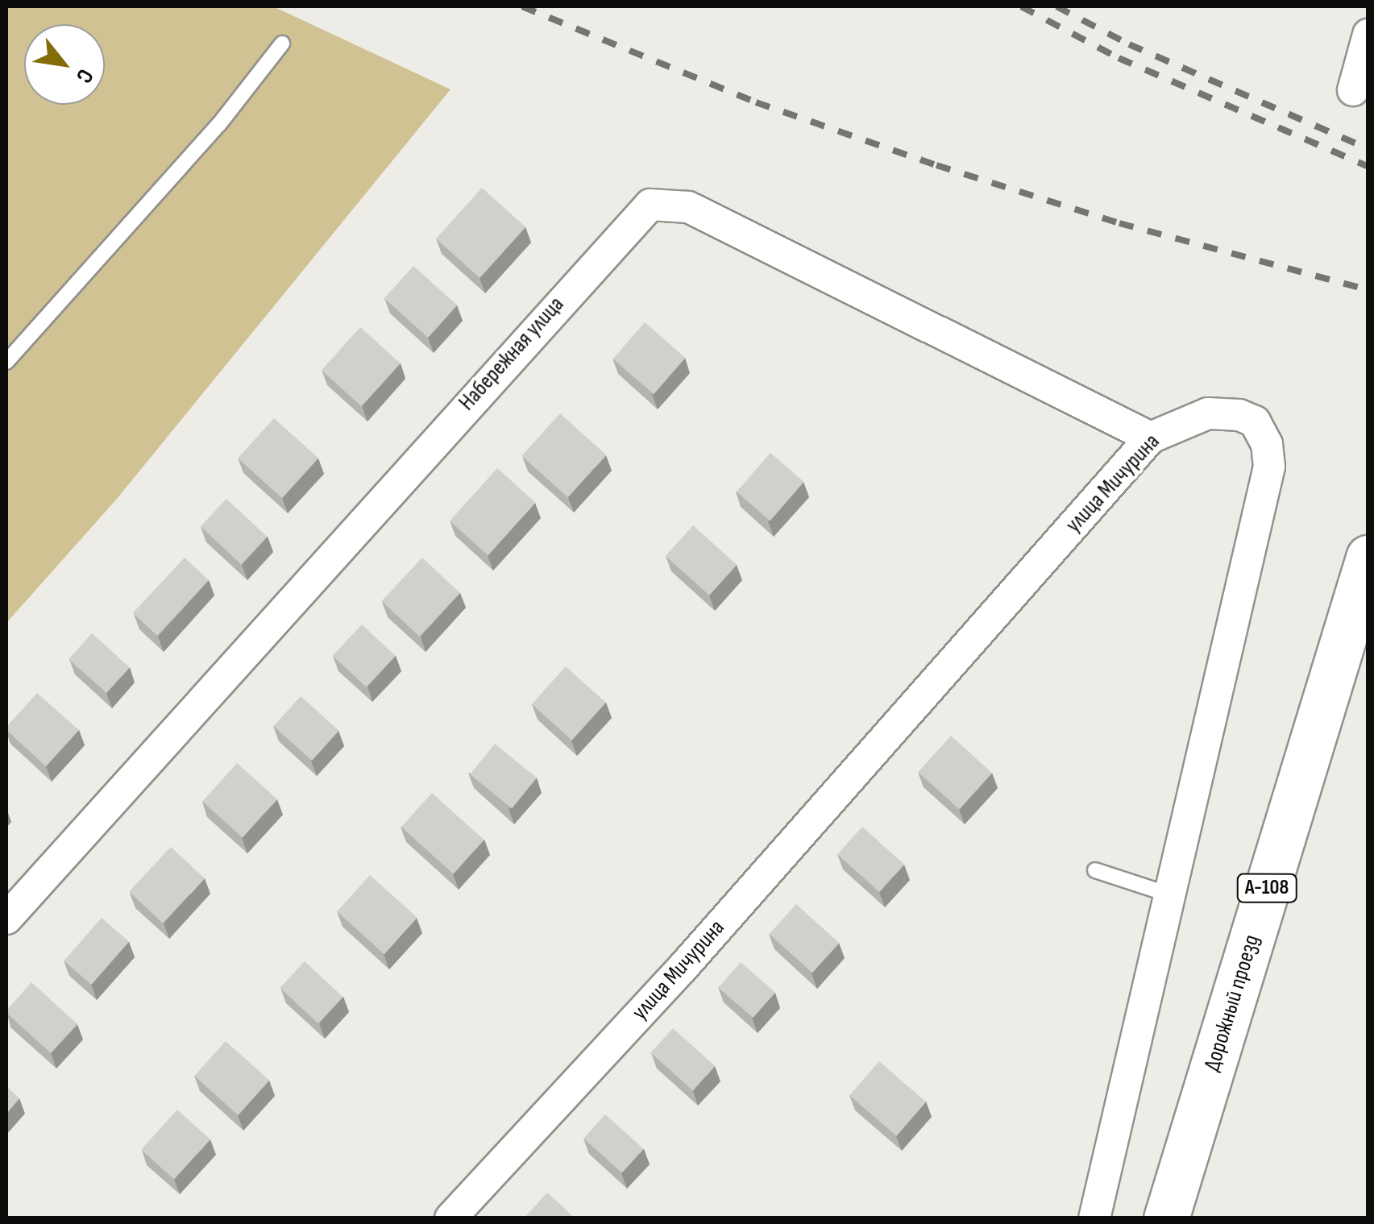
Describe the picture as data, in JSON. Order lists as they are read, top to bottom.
{
  "streets": {
    "highway": ["А-108", "Дорожный проезд"],
    "street": ["Набережная улица", "улица Мичурина"]
  },
  "crossings": [
    ["Набережная улица", "улица Мичурина"]
  ],
  "north": "bottom right"
}
